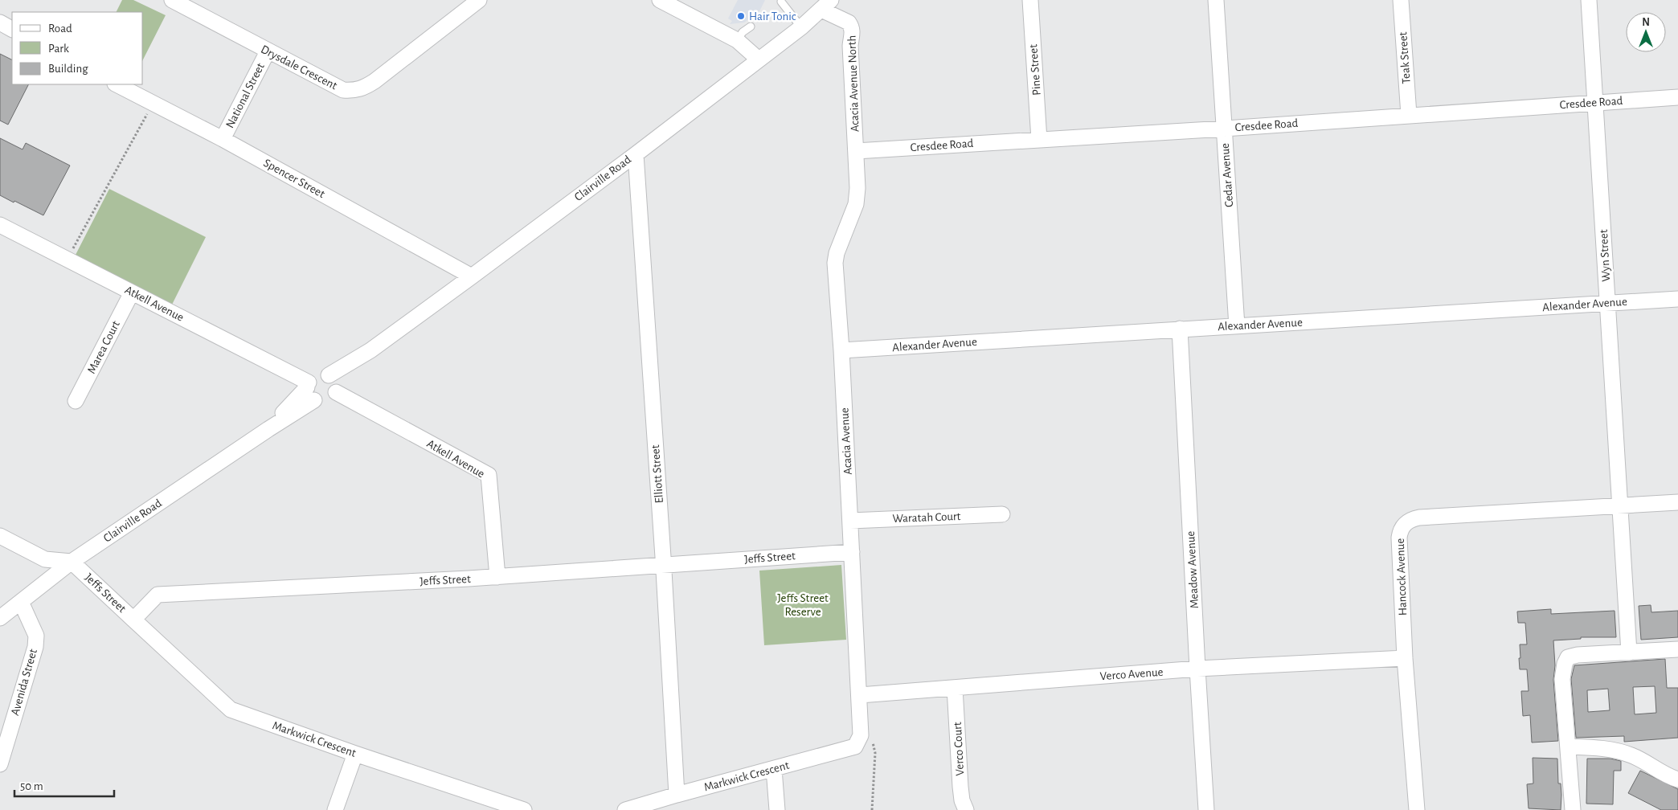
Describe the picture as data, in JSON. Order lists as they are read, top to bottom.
{
  "streets": {
    "street": [
      "Teak Street",
      "Drysdale Crescent",
      "Pine Street",
      "Acacia Avenue North",
      "National Street",
      "Cresdee Road",
      "Cedar Avenue",
      "Spencer Street",
      "Clairville Road",
      "Wyn Street",
      "Atkell Avenue",
      "Alexander Avenue",
      "Marea Court",
      "Acacia Avenue",
      "Elliott Street",
      "Waratah Court",
      "Jeffs Street",
      "Meadow Avenue",
      "Hancock Avenue",
      "Verco Avenue",
      "Avenida Street",
      "Markwick Crescent",
      "Verco Court"
    ]
  },
  "crossings": [
    ["Teak Street", "Cresdee Road"],
    ["Drysdale Crescent", "National Street"],
    ["Pine Street", "Cresdee Road"],
    ["Acacia Avenue North", "Cresdee Road"],
    ["Acacia Avenue North", "Clairville Road"],
    ["Acacia Avenue North", "Acacia Avenue"],
    ["National Street", "Spencer Street"],
    ["Cresdee Road", "Cedar Avenue"],
    ["Cresdee Road", "Wyn Street"],
    ["Cresdee Road", "Acacia Avenue"],
    ["Cedar Avenue", "Alexander Avenue"],
    ["Spencer Street", "Clairville Road"],
    ["Clairville Road", "Atkell Avenue"],
    ["Clairville Road", "Elliott Street"],
    ["Clairville Road", "Jeffs Street"],
    ["Clairville Road", "Avenida Street"],
    ["Wyn Street", "Alexander Avenue"],
    ["Wyn Street", "Hancock Avenue"],
    ["Atkell Avenue", "Marea Court"],
    ["Atkell Avenue", "Jeffs Street"],
    ["Alexander Avenue", "Acacia Avenue"],
    ["Alexander Avenue", "Meadow Avenue"],
    ["Acacia Avenue", "Waratah Court"],
    ["Acacia Avenue", "Jeffs Street"],
    ["Acacia Avenue", "Verco Avenue"],
    ["Acacia Avenue", "Markwick Crescent"],
    ["Elliott Street", "Jeffs Street"],
    ["Elliott Street", "Markwick Crescent"],
    ["Jeffs Street", "Markwick Crescent"],
    ["Meadow Avenue", "Verco Avenue"],
    ["Hancock Avenue", "Verco Avenue"],
    ["Verco Avenue", "Verco Court"]
  ],
  "parks": ["Jeffs Street Reserve"],
  "places": ["Hair Tonic"],
  "legend": ["Road", "Park", "Building"],
  "scale_bar": "50 m",
  "north": "top"
}
